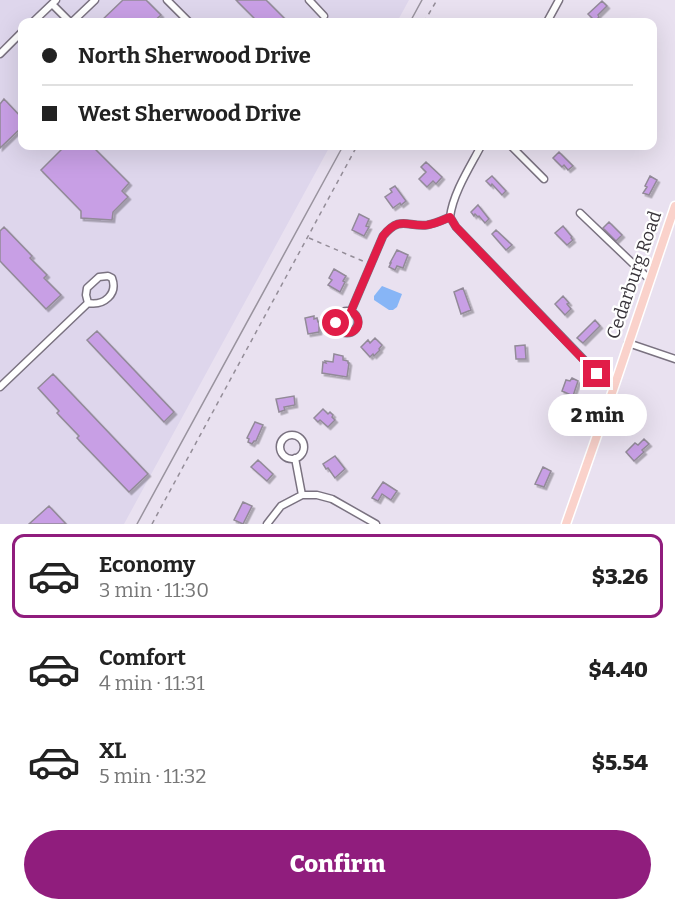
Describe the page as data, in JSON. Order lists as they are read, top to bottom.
{
  "streets": {
    "main road": ["Cedarburg Road"]
  },
  "page": {
    "banner": ["North Sherwood Drive", "West Sherwood Drive"],
    "bubble": "2 min",
    "list": [
      {
        "name": "Economy",
        "note": "3 min · 11:30",
        "value": "$3.26"
      },
      {
        "name": "Comfort",
        "note": "4 min · 11:31",
        "value": "$4.40"
      },
      {
        "name": "XL",
        "note": "5 min · 11:32",
        "value": "$5.54"
      }
    ],
    "buttons": "Confirm"
  }
}
